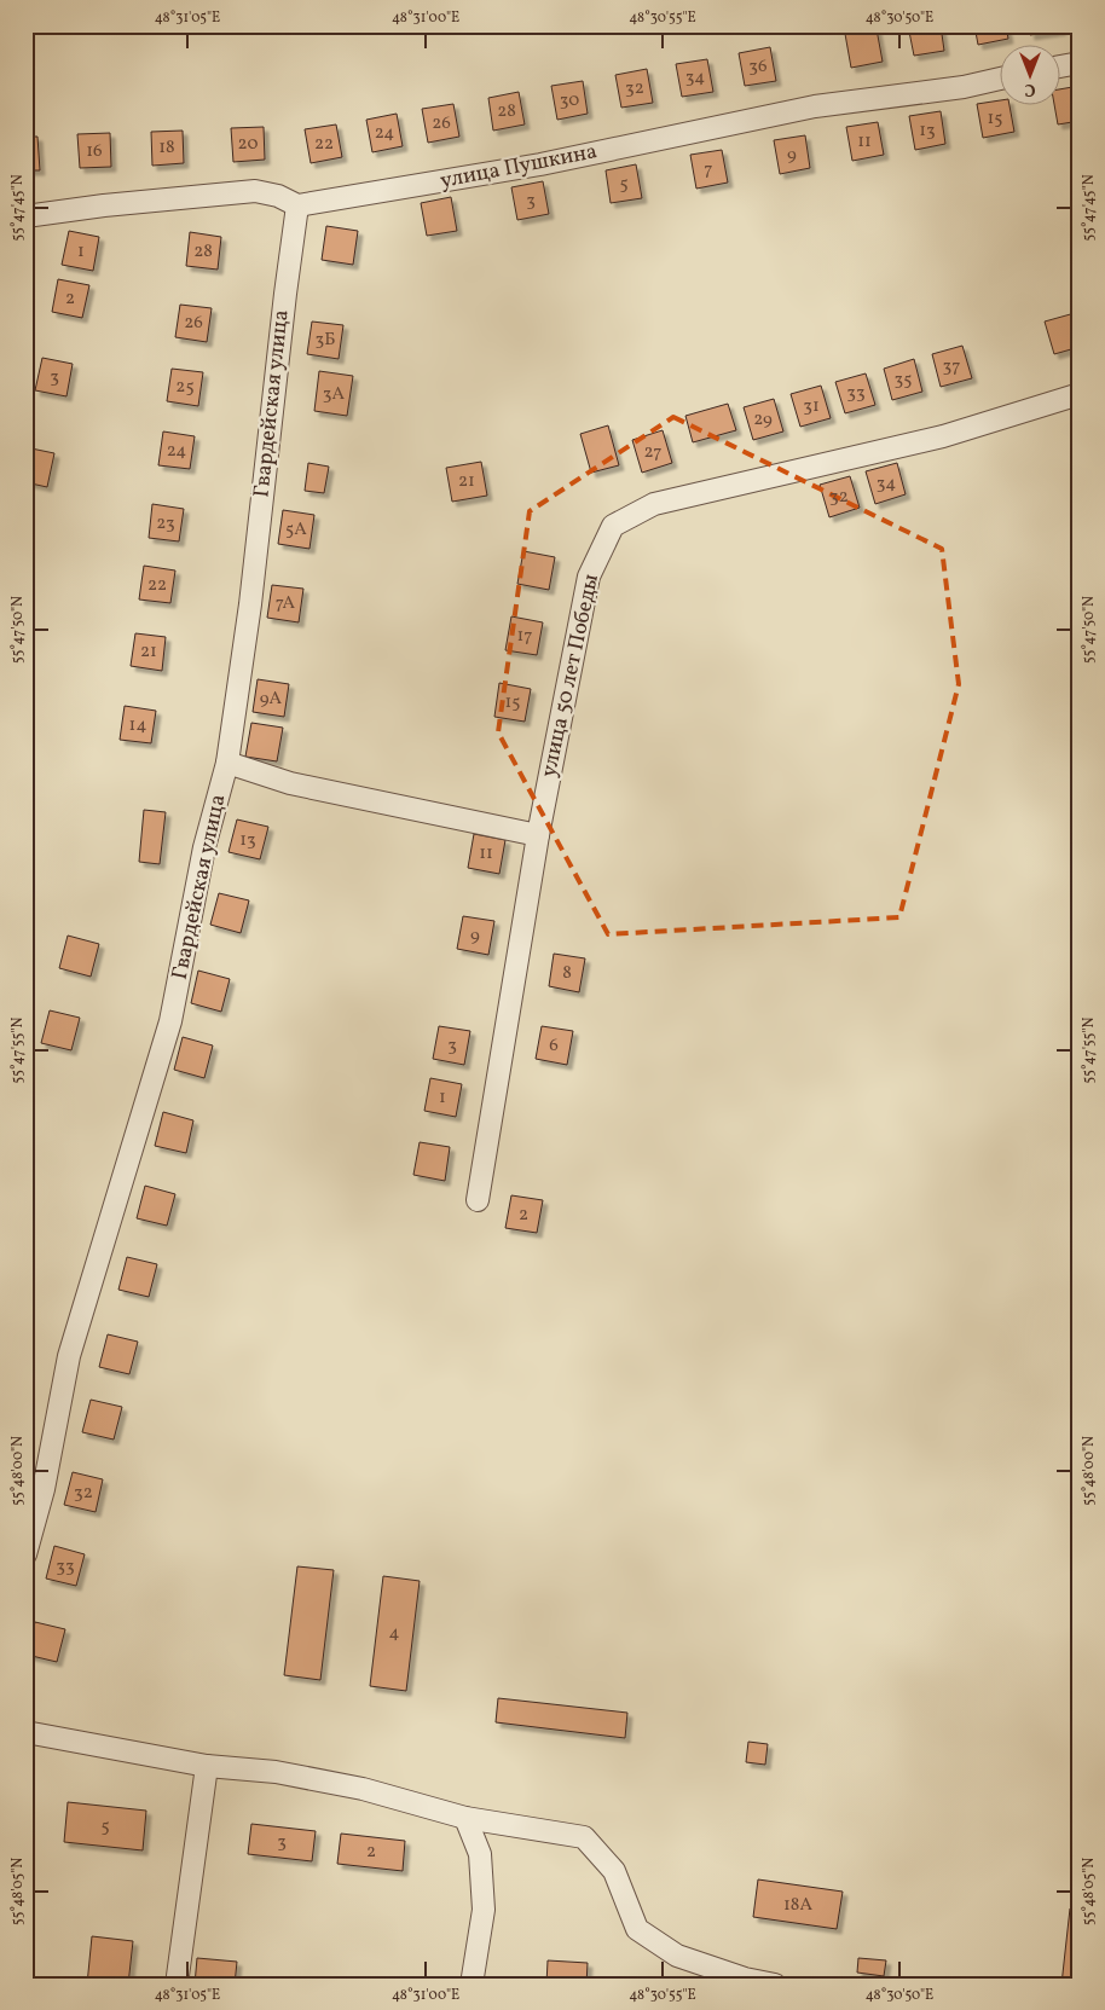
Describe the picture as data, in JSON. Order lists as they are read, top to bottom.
{
  "streets": {
    "street": ["улица Пушкина", "Гвардейская улица", "улица 50 лет Победы"]
  },
  "crossings": [
    ["улица Пушкина", "Гвардейская улица"]
  ],
  "house_numbers": [
    "36",
    "34",
    "32",
    "30",
    "28",
    "15",
    "26",
    "13",
    "24",
    "11",
    "20",
    "22",
    "18",
    "16",
    "9",
    "7",
    "5",
    "3",
    "1",
    "28",
    "2",
    "26",
    "3Б",
    "37",
    "3",
    "35",
    "25",
    "33",
    "3А",
    "31",
    "29",
    "24",
    "27",
    "21",
    "34",
    "32",
    "23",
    "5А",
    "22",
    "7А",
    "17",
    "21",
    "9А",
    "15",
    "14",
    "13",
    "11",
    "9",
    "8",
    "3",
    "6",
    "1",
    "2",
    "32",
    "33",
    "4",
    "5",
    "3",
    "2",
    "18А"
  ],
  "north": "bottom",
  "coordinates": [
    "48°31'05\"E",
    "48°31'00\"E",
    "48°30'55\"E",
    "48°30'50\"E",
    "55°47'45\"N",
    "55°47'50\"N",
    "55°47'55\"N",
    "55°48'00\"N",
    "55°48'05\"N"
  ]
}
